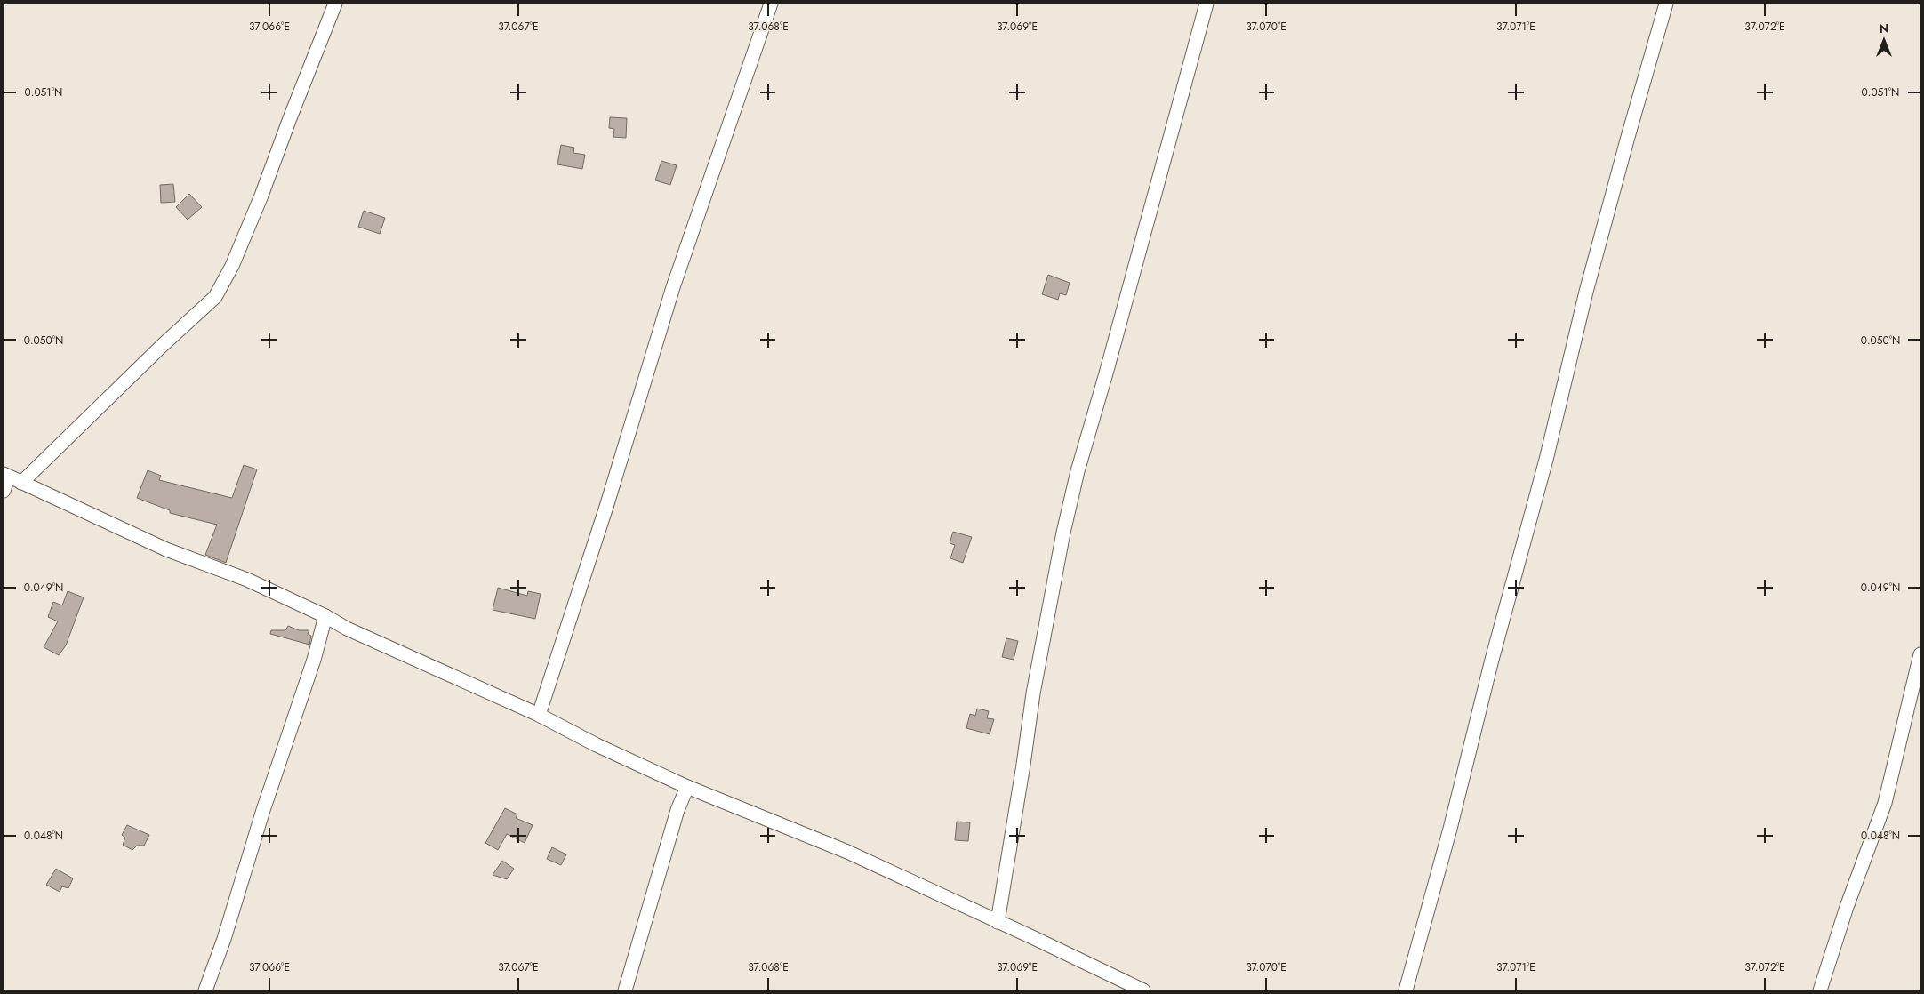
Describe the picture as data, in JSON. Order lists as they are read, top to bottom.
{
  "north": "top",
  "coordinates": [
    "37.066°E",
    "37.067°E",
    "37.068°E",
    "37.069°E",
    "37.070°E",
    "37.071°E",
    "37.072°E",
    "0.051°N",
    "0.050°N",
    "0.049°N",
    "0.048°N"
  ]
}
